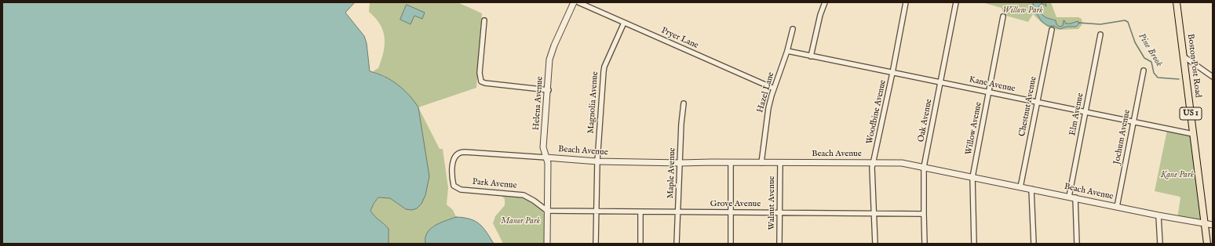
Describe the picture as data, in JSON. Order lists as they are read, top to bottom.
{
  "streets": {
    "main road": ["Boston Post Road", "US 1"],
    "street": [
      "Pryer Lane",
      "Kane Avenue",
      "Hazel Lane",
      "Magnolia Avenue",
      "Helena Avenue",
      "Chestnut Avenue",
      "Woodbine Avenue",
      "Elm Avenue",
      "Oak Avenue",
      "Willow Avenue",
      "Jochum Avenue",
      "Beach Avenue",
      "Maple Avenue",
      "Park Avenue",
      "Walnut Avenue",
      "Grove Avenue"
    ]
  },
  "crossings": [
    ["Pryer Lane", "Hazel Lane"],
    ["Pryer Lane", "Magnolia Avenue"],
    ["Boston Post Road", "Kane Avenue"],
    ["Boston Post Road", "Beach Avenue"],
    ["Kane Avenue", "Hazel Lane"],
    ["Kane Avenue", "Chestnut Avenue"],
    ["Kane Avenue", "Woodbine Avenue"],
    ["Kane Avenue", "Elm Avenue"],
    ["Kane Avenue", "Oak Avenue"],
    ["Kane Avenue", "Willow Avenue"],
    ["Kane Avenue", "Jochum Avenue"],
    ["Hazel Lane", "Beach Avenue"],
    ["Magnolia Avenue", "Beach Avenue"],
    ["Magnolia Avenue", "Grove Avenue"],
    ["Helena Avenue", "Beach Avenue"],
    ["Helena Avenue", "Park Avenue"],
    ["Helena Avenue", "Grove Avenue"],
    ["Chestnut Avenue", "Beach Avenue"],
    ["Woodbine Avenue", "Beach Avenue"],
    ["Woodbine Avenue", "Grove Avenue"],
    ["Elm Avenue", "Beach Avenue"],
    ["Oak Avenue", "Beach Avenue"],
    ["Oak Avenue", "Grove Avenue"],
    ["Willow Avenue", "Beach Avenue"],
    ["Jochum Avenue", "Beach Avenue"],
    ["Beach Avenue", "Maple Avenue"],
    ["Beach Avenue", "Park Avenue"],
    ["Beach Avenue", "Walnut Avenue"],
    ["Maple Avenue", "Grove Avenue"],
    ["Park Avenue", "Grove Avenue"],
    ["Walnut Avenue", "Grove Avenue"]
  ],
  "water": ["Pine Brook"],
  "parks": ["Willow Park", "Kane Park", "Manor Park"]
}
